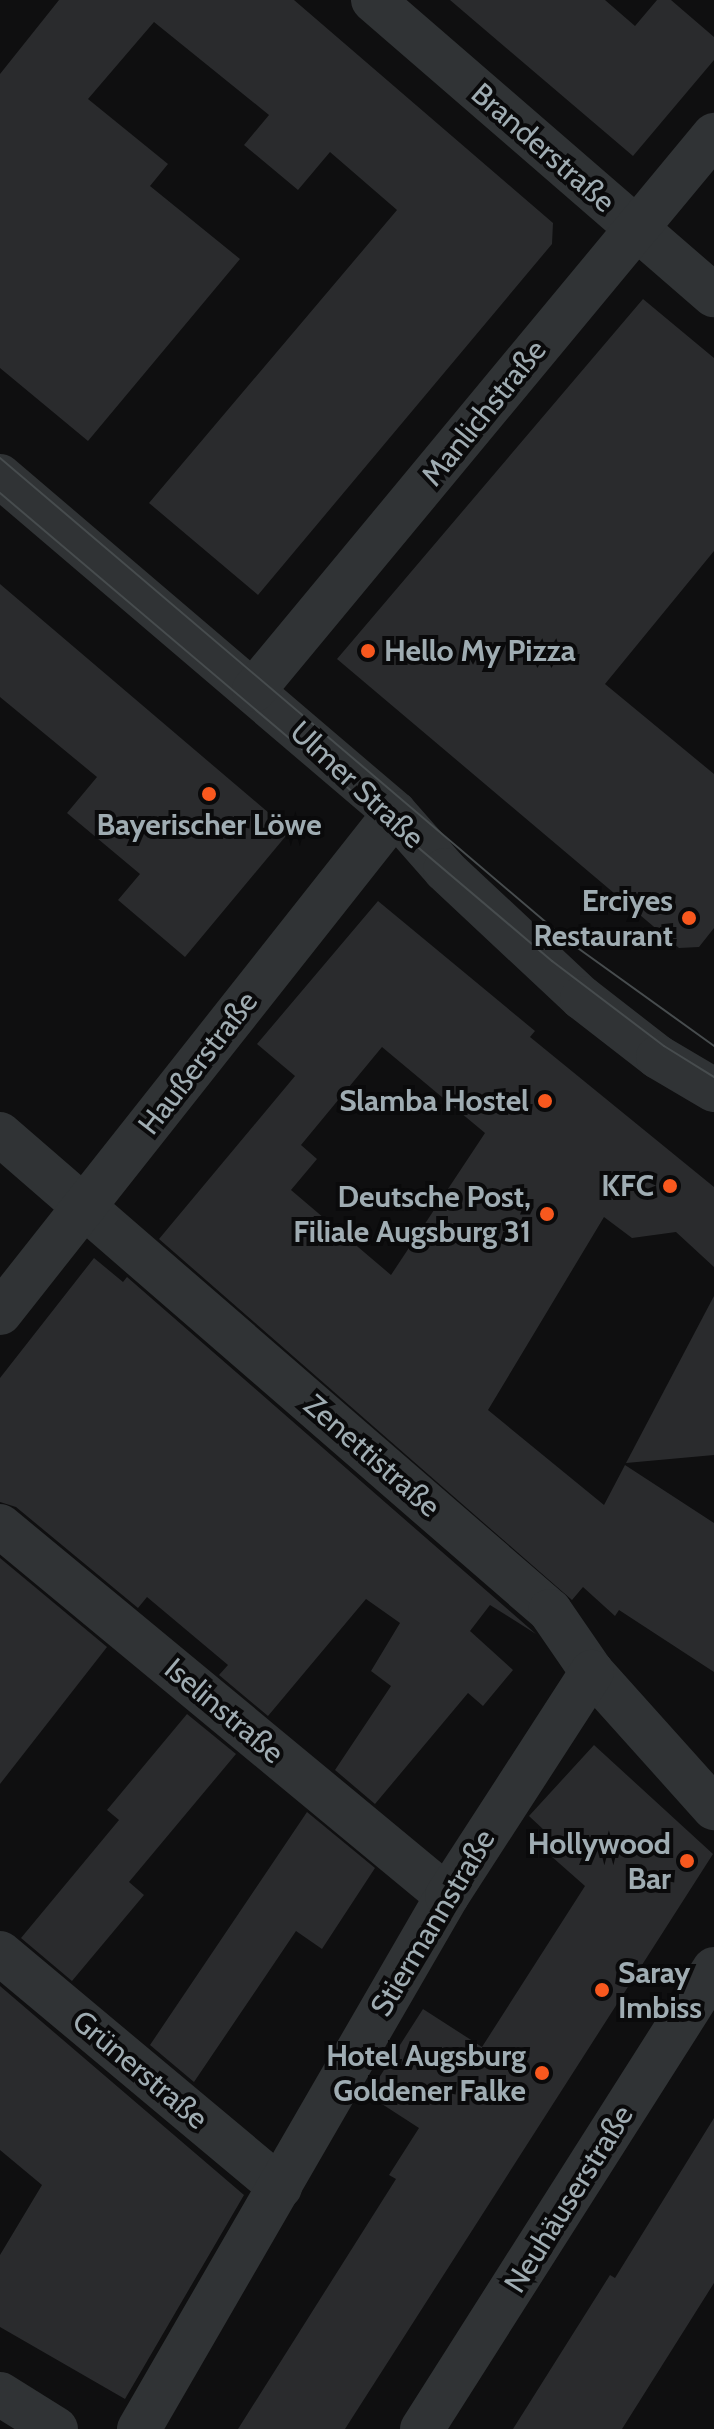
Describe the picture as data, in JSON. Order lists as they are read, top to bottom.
{
  "streets": {
    "street": [
      "Branderstraße",
      "Manlichstraße",
      "Ulmer Straße",
      "Haußerstraße",
      "Zenettistraße",
      "Iselinstraße",
      "Stiermannstraße",
      "Grünerstraße",
      "Neuhäuserstraße"
    ]
  },
  "crossings": [
    ["Branderstraße", "Manlichstraße"],
    ["Manlichstraße", "Ulmer Straße"],
    ["Ulmer Straße", "Haußerstraße"],
    ["Haußerstraße", "Zenettistraße"],
    ["Zenettistraße", "Stiermannstraße"],
    ["Iselinstraße", "Stiermannstraße"],
    ["Stiermannstraße", "Grünerstraße"]
  ],
  "places": [
    "Hello My Pizza",
    "Bayerischer Löwe",
    "Erciyes Restaurant",
    "Slamba Hostel",
    "KFC",
    "Deutsche Post, Filiale Augsburg 31",
    "Hollywood Bar",
    "Saray Imbiss",
    "Hotel Augsburg Goldener Falke"
  ]
}
